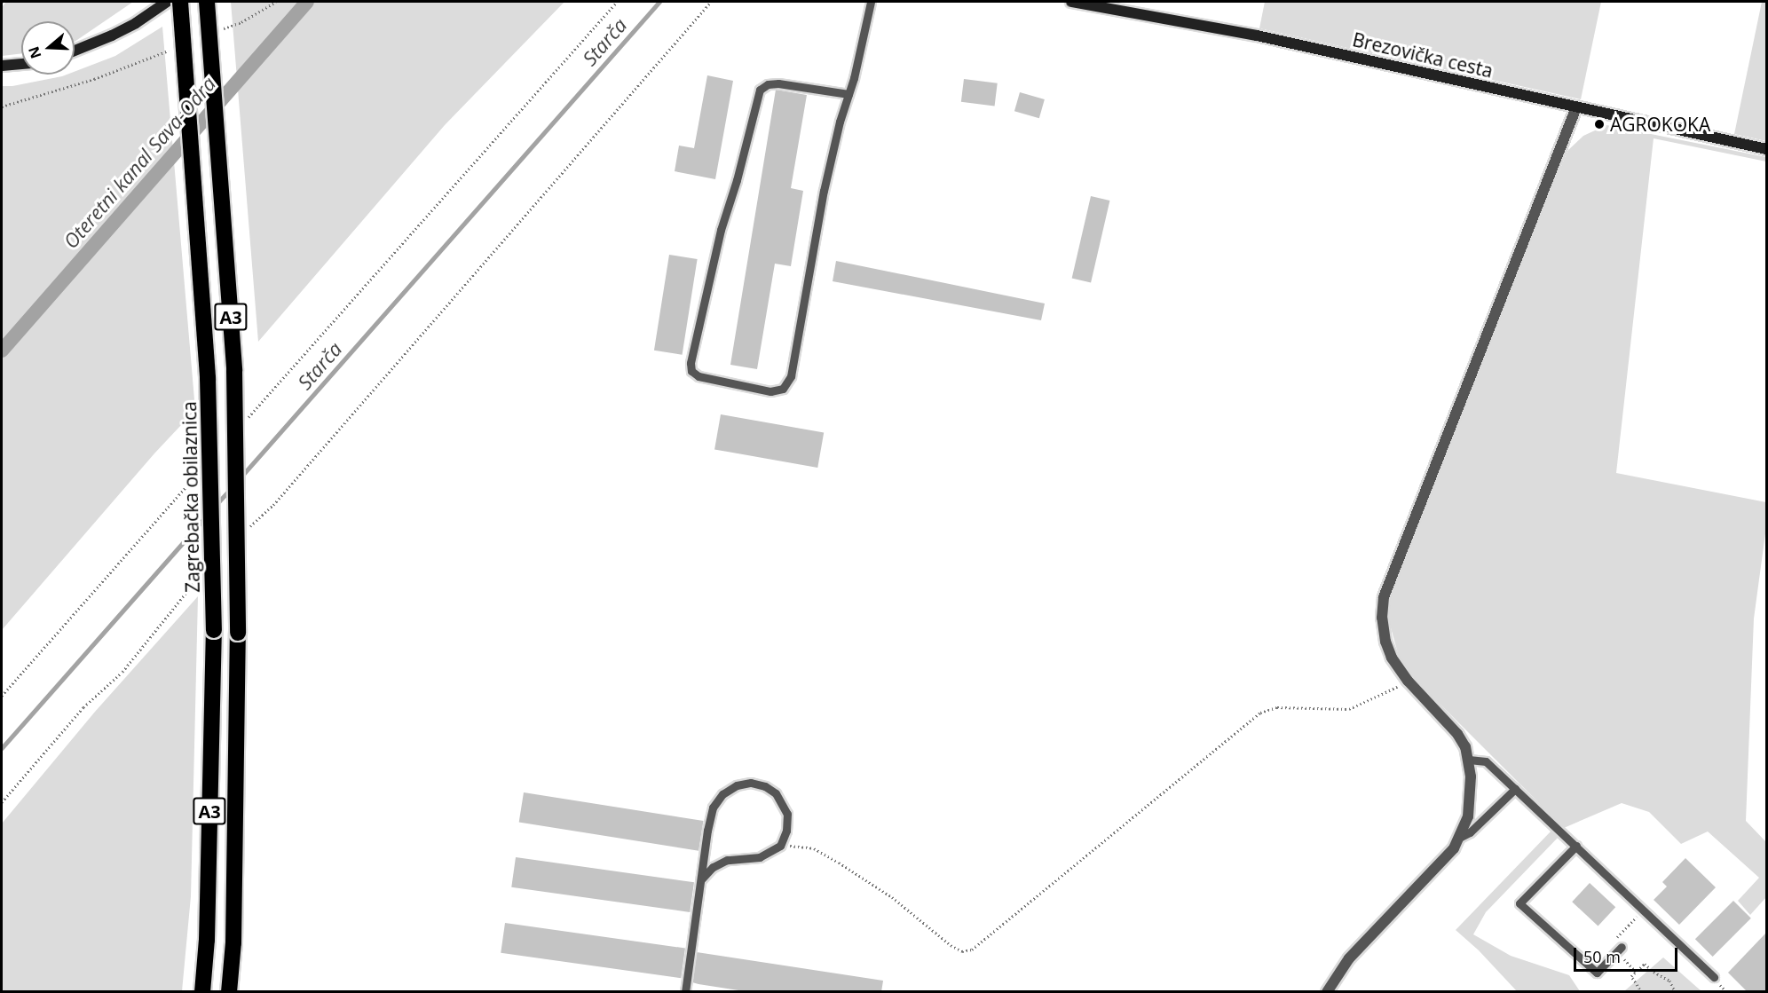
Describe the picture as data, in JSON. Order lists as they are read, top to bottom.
{
  "streets": {
    "highway": ["A3", "Zagrebačka obilaznica"],
    "main road": ["Brezovička cesta"]
  },
  "water": ["Starča", "Oteretni kanal Sava-Odra"],
  "places": ["AGROKOKA"],
  "scale_bar": "50 m",
  "north": "left"
}
